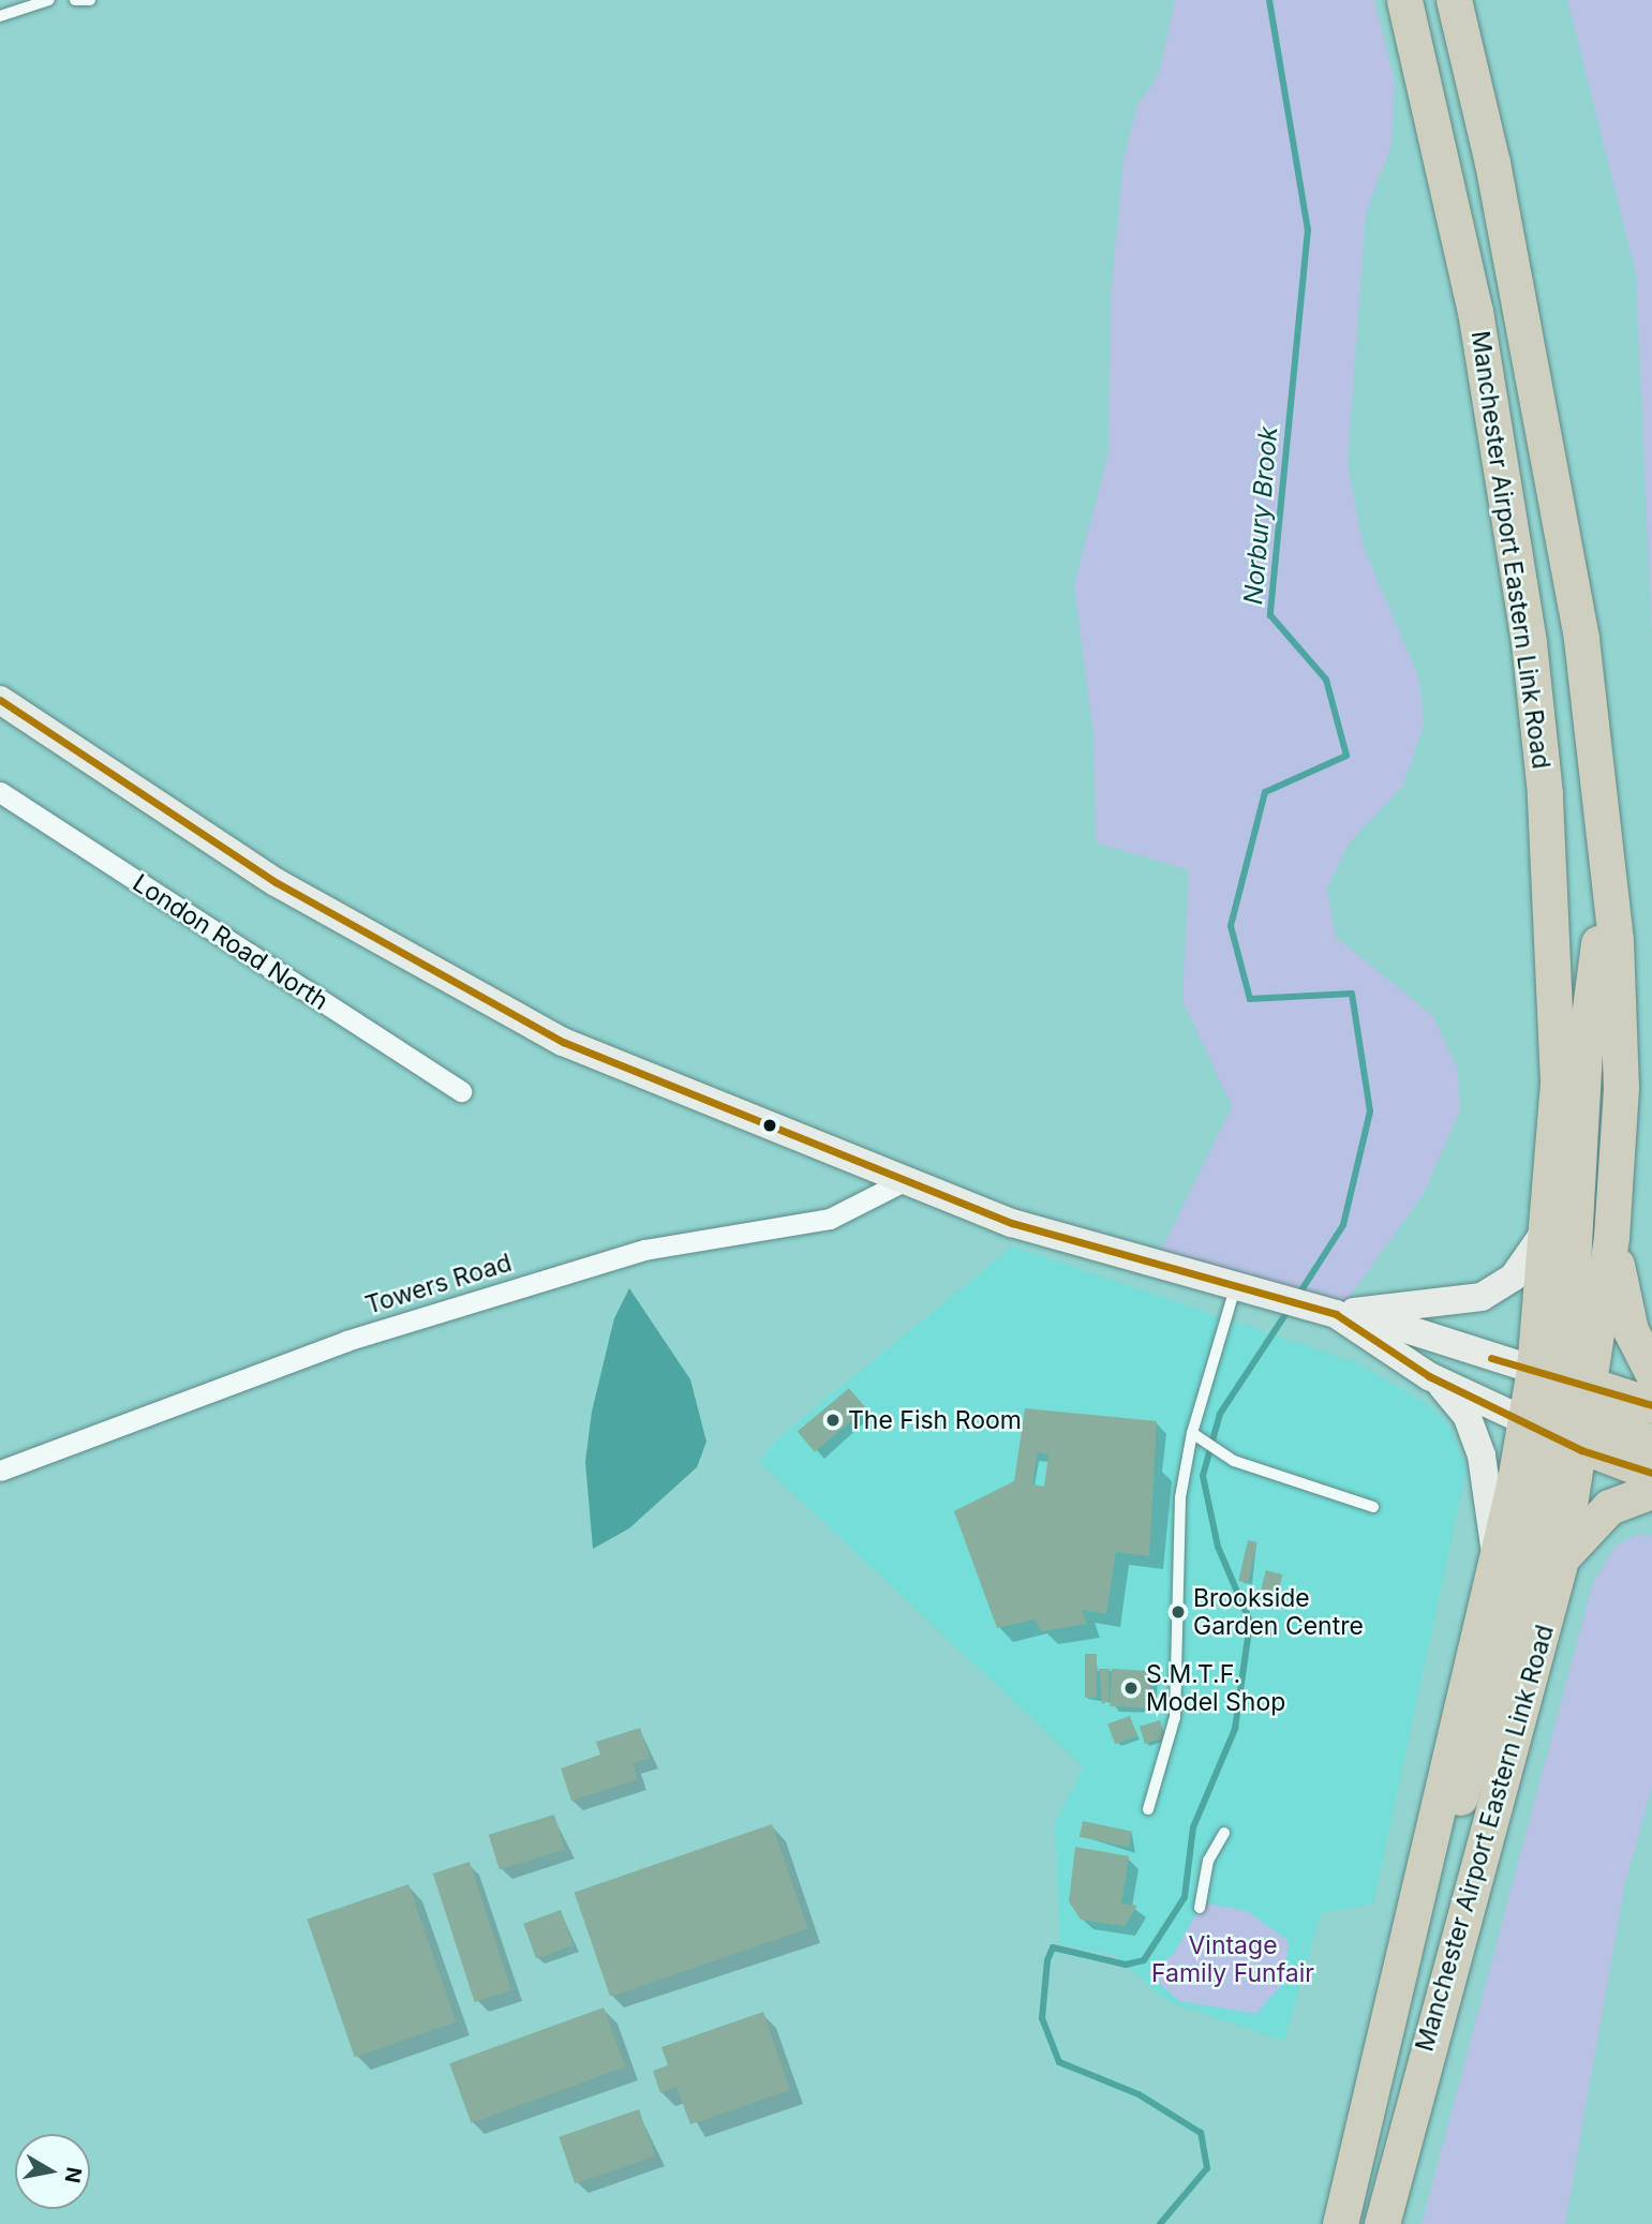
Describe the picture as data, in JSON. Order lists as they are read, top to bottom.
{
  "streets": {
    "highway": ["Manchester Airport Eastern Link Road"],
    "street": ["London Road North", "Towers Road"]
  },
  "water": ["Norbury Brook"],
  "parks": ["Vintage Family Funfair"],
  "places": ["The Fish Room", "Brookside Garden Centre", "S.M.T.F. Model Shop"],
  "north": "right"
}
